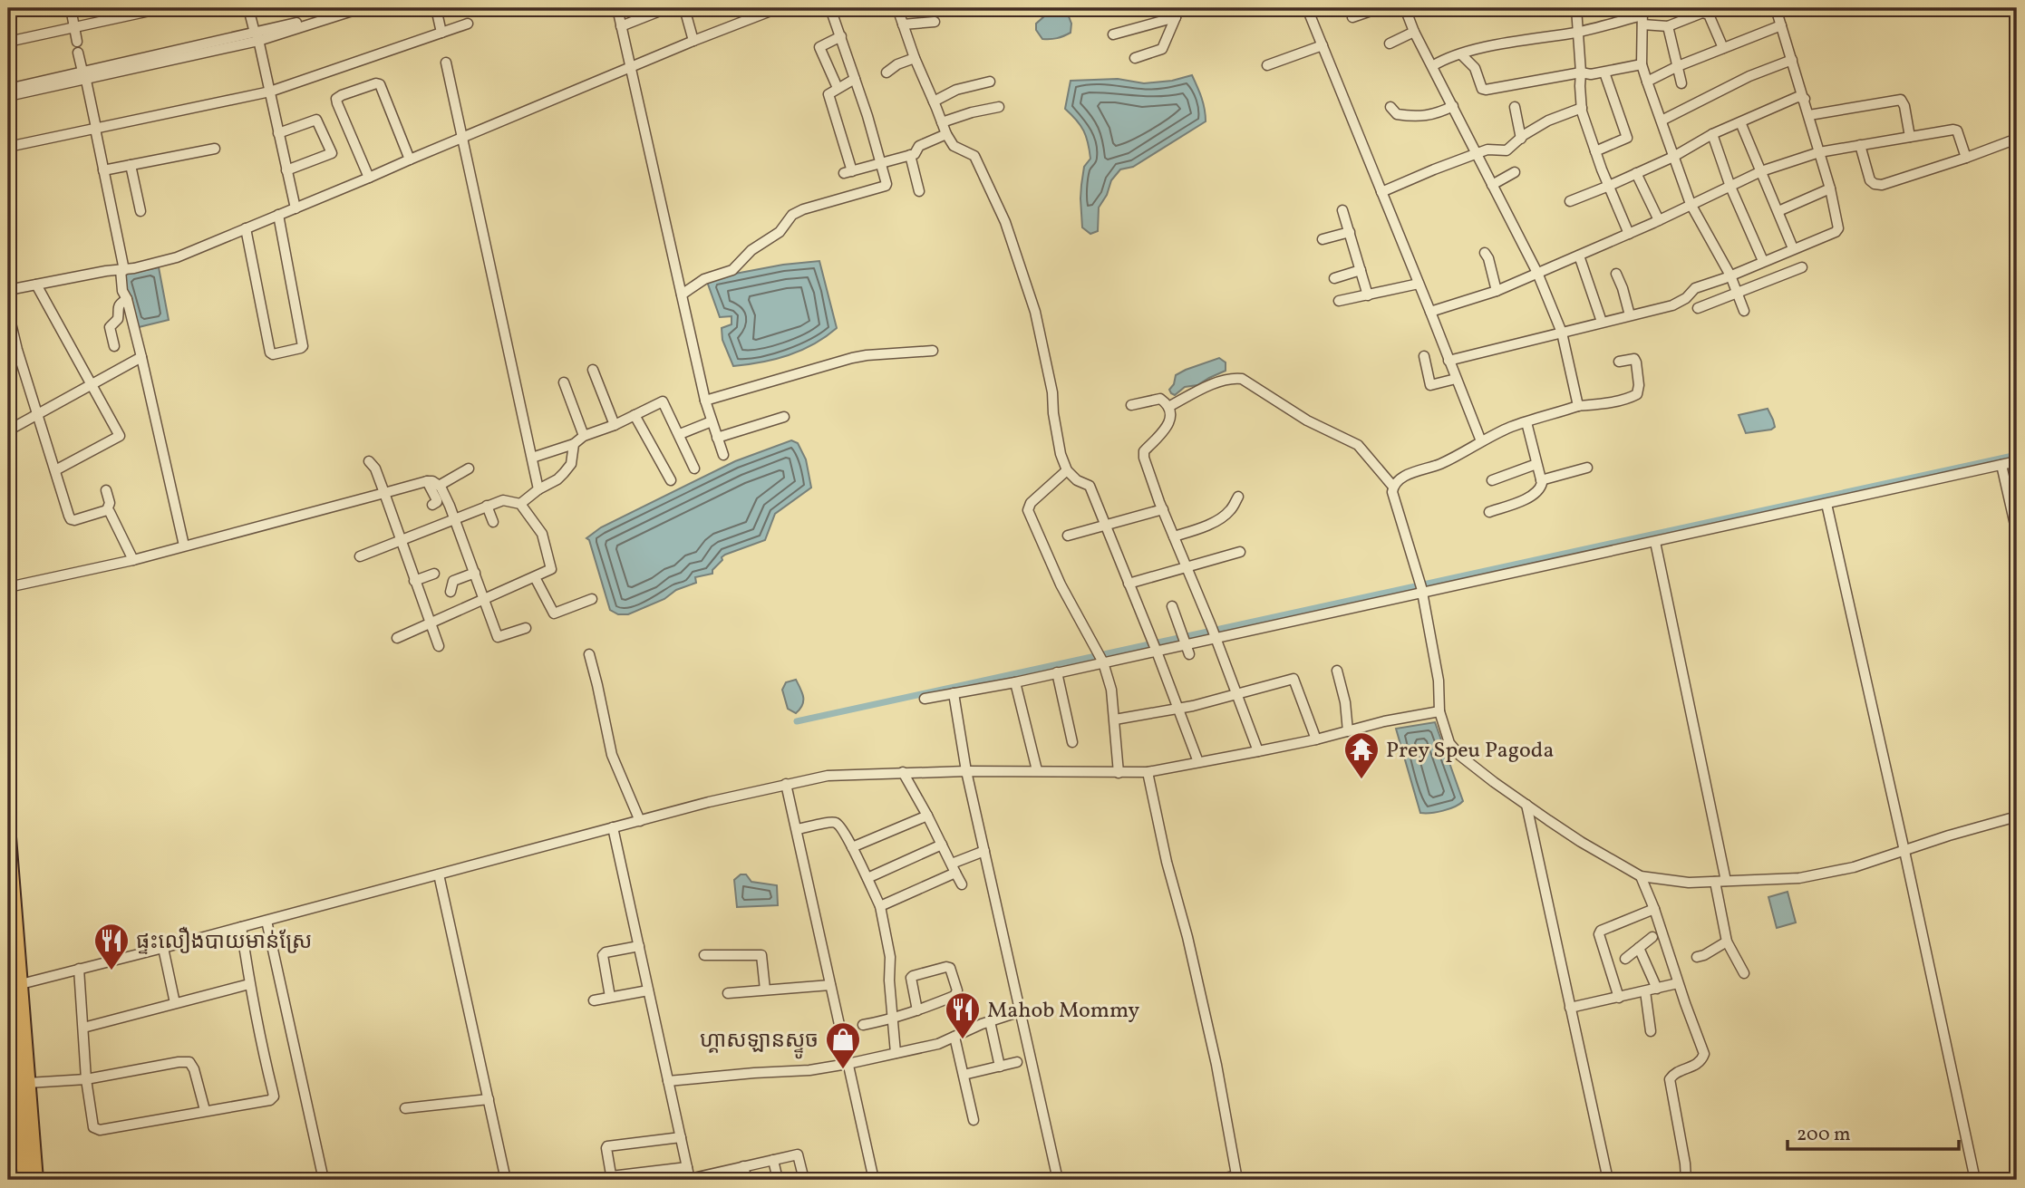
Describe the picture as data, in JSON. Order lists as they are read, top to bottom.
{
  "places": {
    "temple": ["Prey Speu Pagoda"],
    "restaurant": ["ផ្ទះលឿងបាយមាន់ស្រែ", "Mahob Mommy"],
    "shop": ["ហ្គាសឡានស្ទូច"]
  },
  "scale_bar": "200 m"
}
